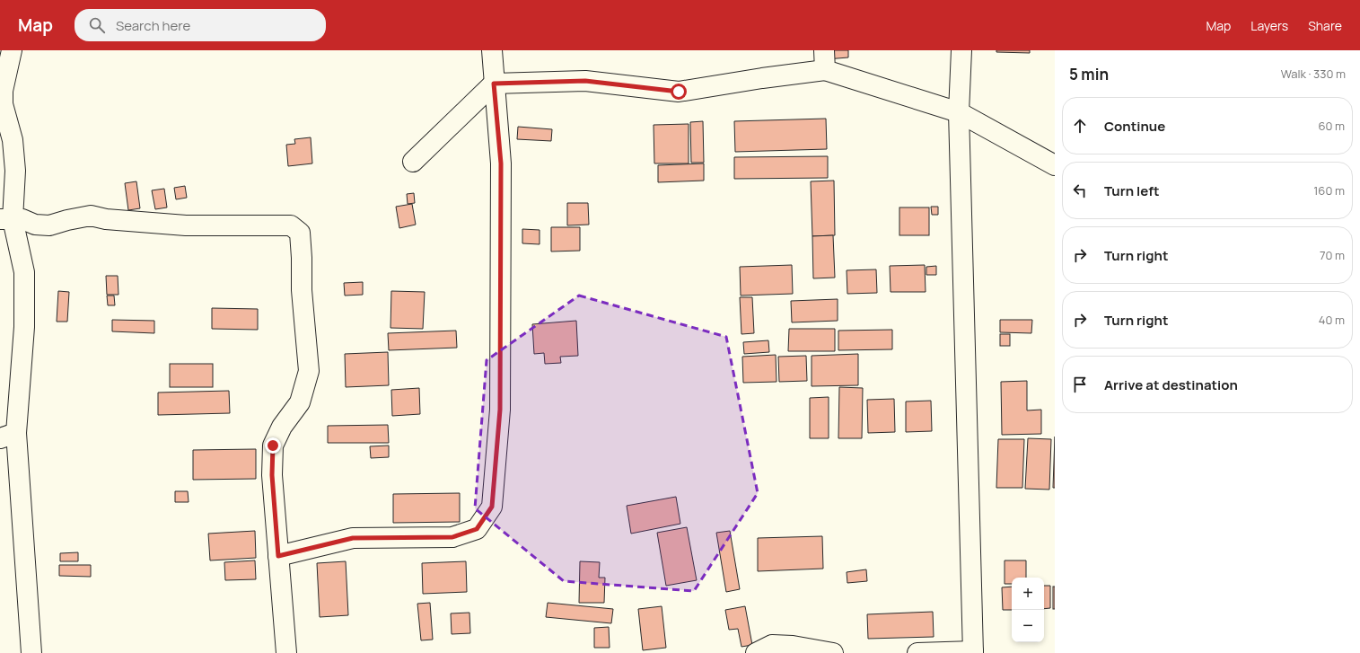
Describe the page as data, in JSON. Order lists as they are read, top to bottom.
{
  "page": {
    "header": "Map",
    "search": "Search here",
    "nav": ["Map", "Layers", "Share"],
    "heading": ["5 min", "Walk · 330 m"],
    "list": [
      ["Continue", "60 m"],
      ["Turn left", "160 m"],
      ["Turn right", "70 m"],
      ["Turn right", "40 m"],
      "Arrive at destination"
    ],
    "map_buttons": ["+", "−"]
  }
}
